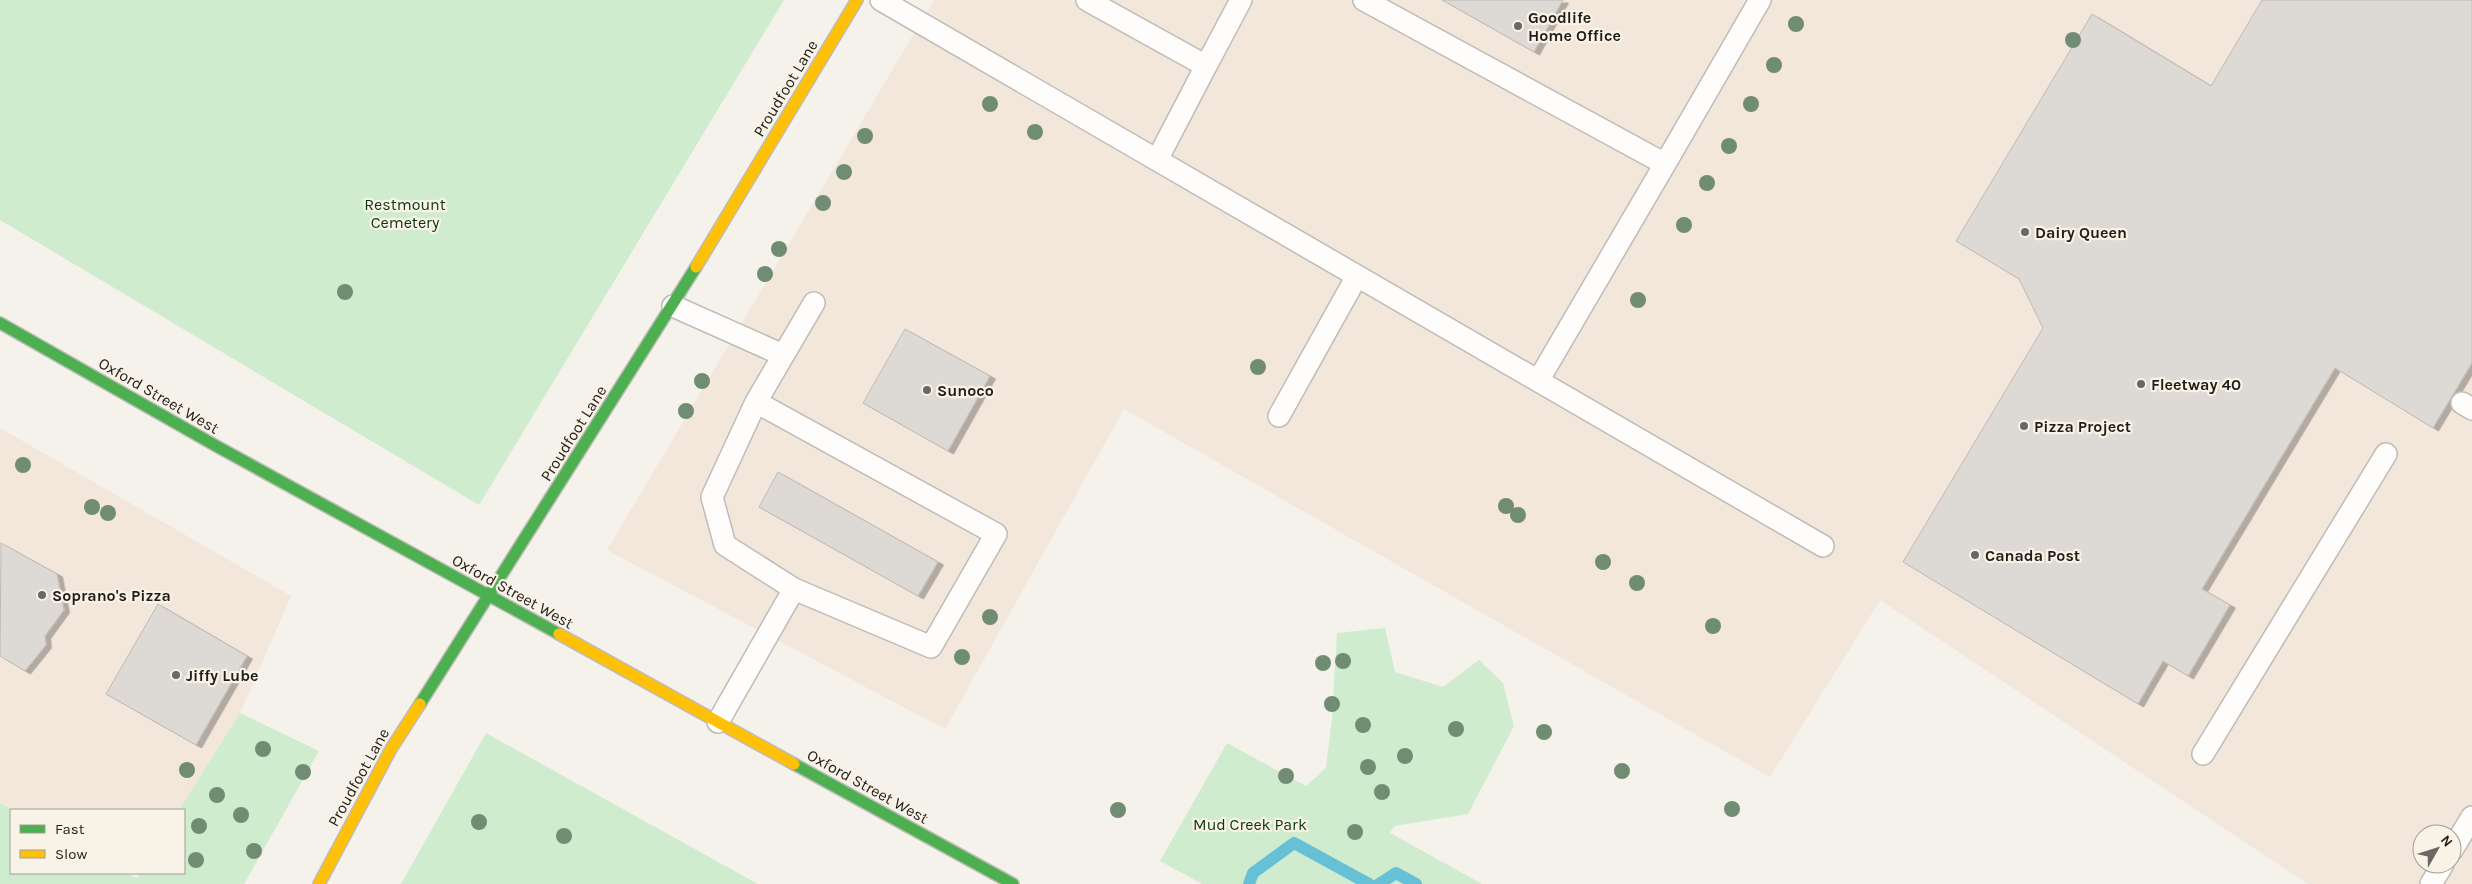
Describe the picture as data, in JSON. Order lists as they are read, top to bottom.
{
  "streets": {
    "main road": ["Proudfoot Lane", "Oxford Street West"]
  },
  "crossings": [
    ["Proudfoot Lane", "Oxford Street West"]
  ],
  "parks": ["Restmount Cemetery", "Mud Creek Park"],
  "places": [
    "Goodlife Home Office",
    "Dairy Queen",
    "Fleetway 40",
    "Sunoco",
    "Pizza Project",
    "Canada Post",
    "Soprano's Pizza",
    "Jiffy Lube"
  ],
  "legend": ["Fast", "Slow"],
  "north": "top right"
}
